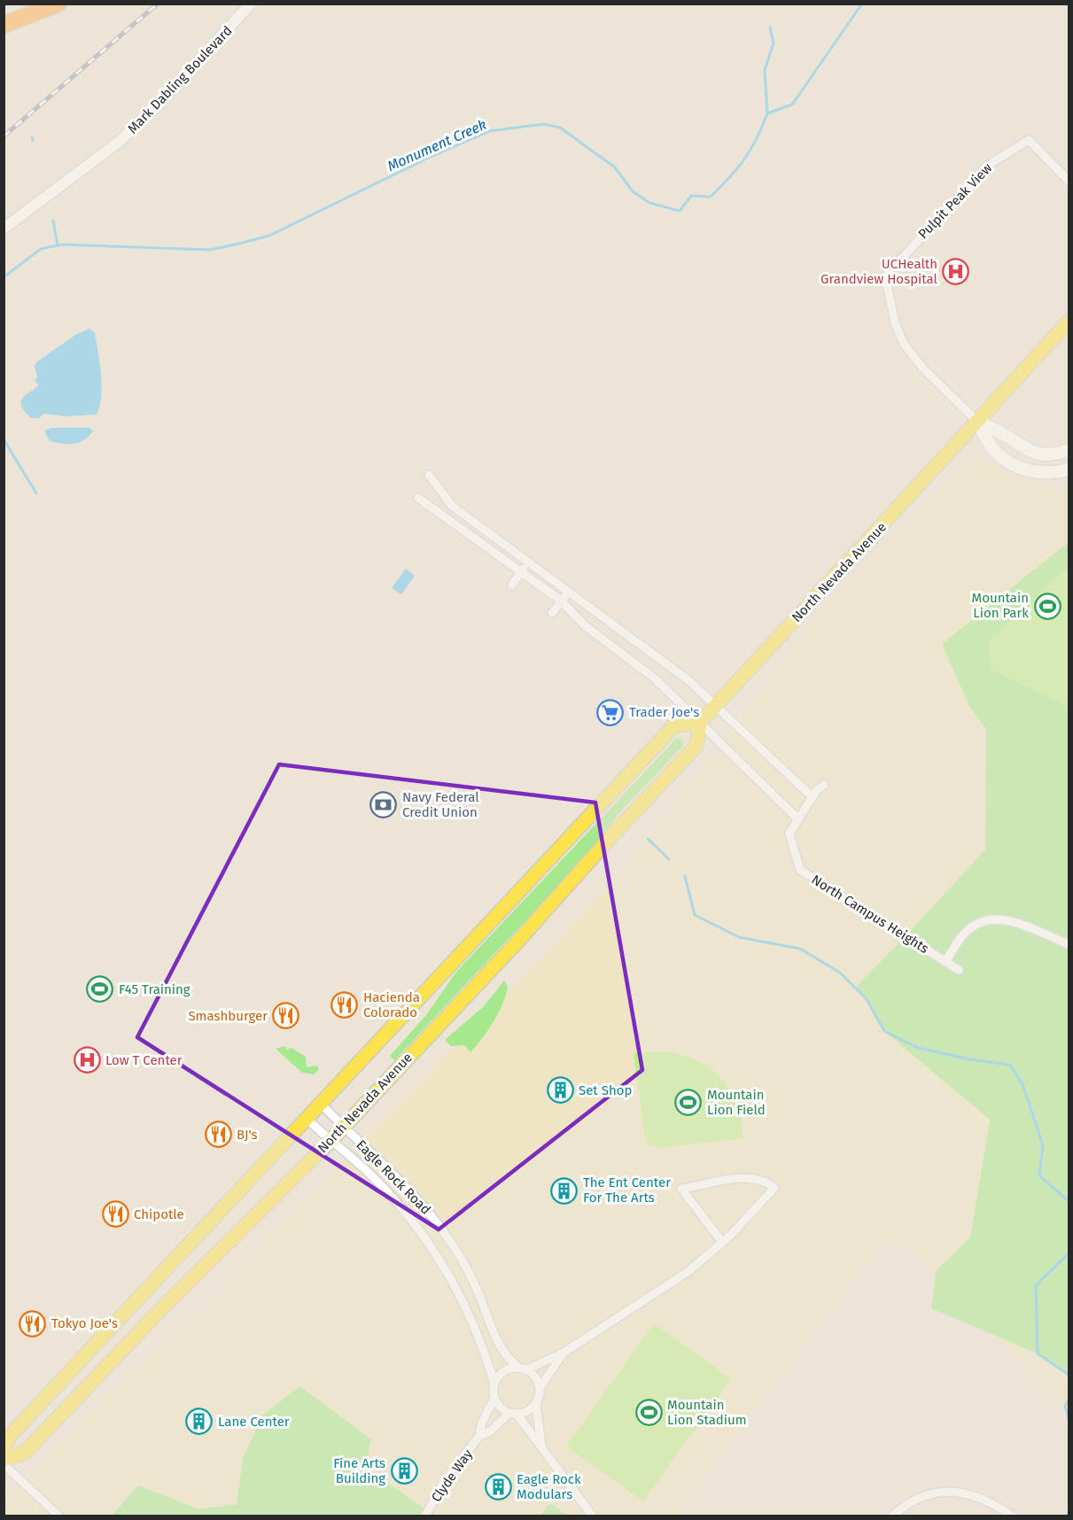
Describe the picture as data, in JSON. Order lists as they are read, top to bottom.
{
  "streets": {
    "main road": ["North Nevada Avenue"],
    "street": [
      "Mark Dabling Boulevard",
      "Pulpit Peak View",
      "North Campus Heights",
      "Eagle Rock Road",
      "Clyde Way"
    ]
  },
  "crossings": [
    ["Pulpit Peak View", "North Nevada Avenue"],
    ["North Nevada Avenue", "Eagle Rock Road"]
  ],
  "water": ["Monument Creek"],
  "places": {
    "hospital": ["UCHealth Grandview Hospital", "Low T Center"],
    "sports": [
      "Mountain Lion Park",
      "F45 Training",
      "Mountain Lion Field",
      "Mountain Lion Stadium"
    ],
    "supermarket": ["Trader Joe's"],
    "bank": ["Navy Federal Credit Union"],
    "restaurant": [
      "Hacienda Colorado",
      "Smashburger",
      "BJ's",
      "Chipotle",
      "Tokyo Joe's"
    ],
    "building": [
      "Set Shop",
      "The Ent Center For The Arts",
      "Lane Center",
      "Fine Arts Building",
      "Eagle Rock Modulars"
    ]
  }
}
